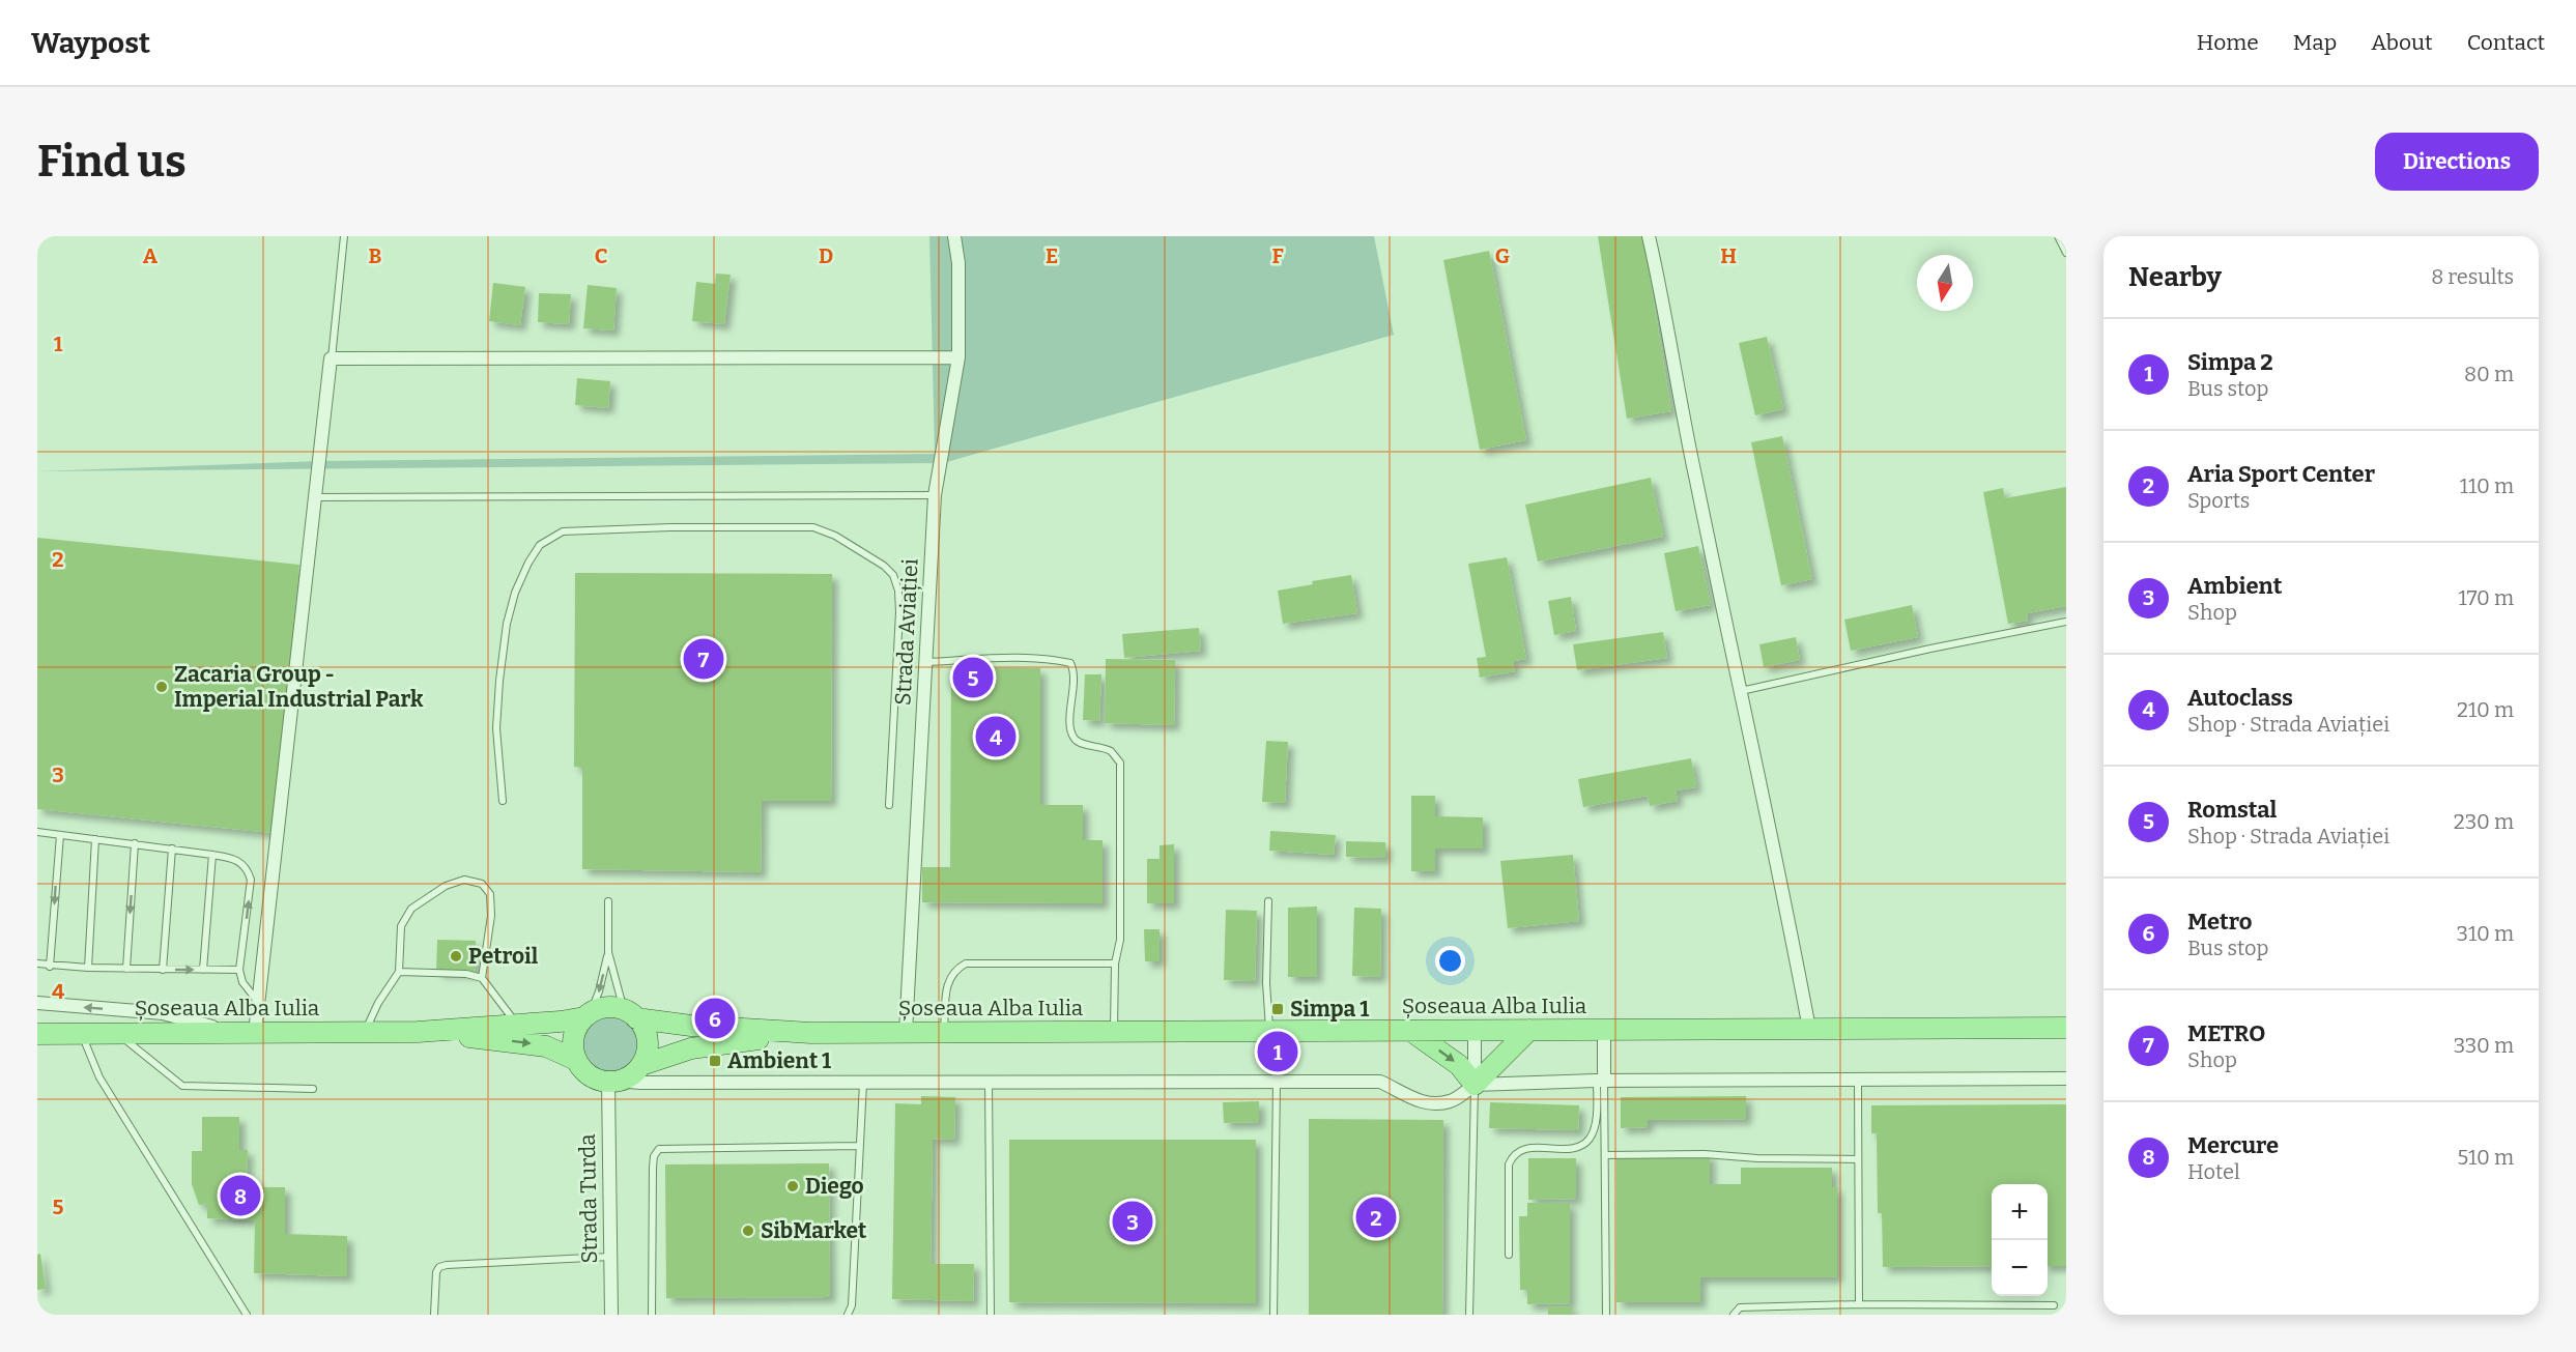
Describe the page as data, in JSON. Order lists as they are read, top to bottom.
{
  "streets": {
    "main road": ["Șoseaua Alba Iulia"],
    "street": ["Strada Aviației", "Strada Turda"]
  },
  "crossings": [
    ["Strada Aviației", "Șoseaua Alba Iulia"],
    ["Șoseaua Alba Iulia", "Strada Turda"]
  ],
  "places": {
    "other": [
      "Zacaria Group - Imperial Industrial Park",
      "Petroil",
      "Diego",
      "SibMarket"
    ],
    "transit": ["Simpa 1", "Ambient 1"]
  },
  "north": "bottom",
  "page": {
    "header": "Waypost",
    "nav": [
      "Home",
      "Map",
      "About",
      "Contact"
    ],
    "buttons": "Directions",
    "title": "Find us",
    "heading": ["Nearby", "8 results"],
    "list": [
      {
        "mark": "1",
        "name": "Simpa 2",
        "note": "Bus stop",
        "value": "80 m"
      },
      {
        "mark": "2",
        "name": "Aria Sport Center",
        "note": "Sports",
        "value": "110 m"
      },
      {
        "mark": "3",
        "name": "Ambient",
        "note": "Shop",
        "value": "170 m"
      },
      {
        "mark": "4",
        "name": "Autoclass",
        "note": "Shop · Strada Aviației",
        "value": "210 m"
      },
      {
        "mark": "5",
        "name": "Romstal",
        "note": "Shop · Strada Aviației",
        "value": "230 m"
      },
      {
        "mark": "6",
        "name": "Metro",
        "note": "Bus stop",
        "value": "310 m"
      },
      {
        "mark": "7",
        "name": "METRO",
        "note": "Shop",
        "value": "330 m"
      },
      {
        "mark": "8",
        "name": "Mercure",
        "note": "Hotel",
        "value": "510 m"
      }
    ],
    "pins": [
      "7",
      "5",
      "4",
      "6",
      "1",
      "8",
      "2",
      "3"
    ],
    "map_buttons": ["+", "−"]
  },
  "grid": {
    "columns": [
      "A",
      "B",
      "C",
      "D",
      "E",
      "F",
      "G",
      "H"
    ],
    "rows": [
      "1",
      "2",
      "3",
      "4",
      "5"
    ]
  }
}
